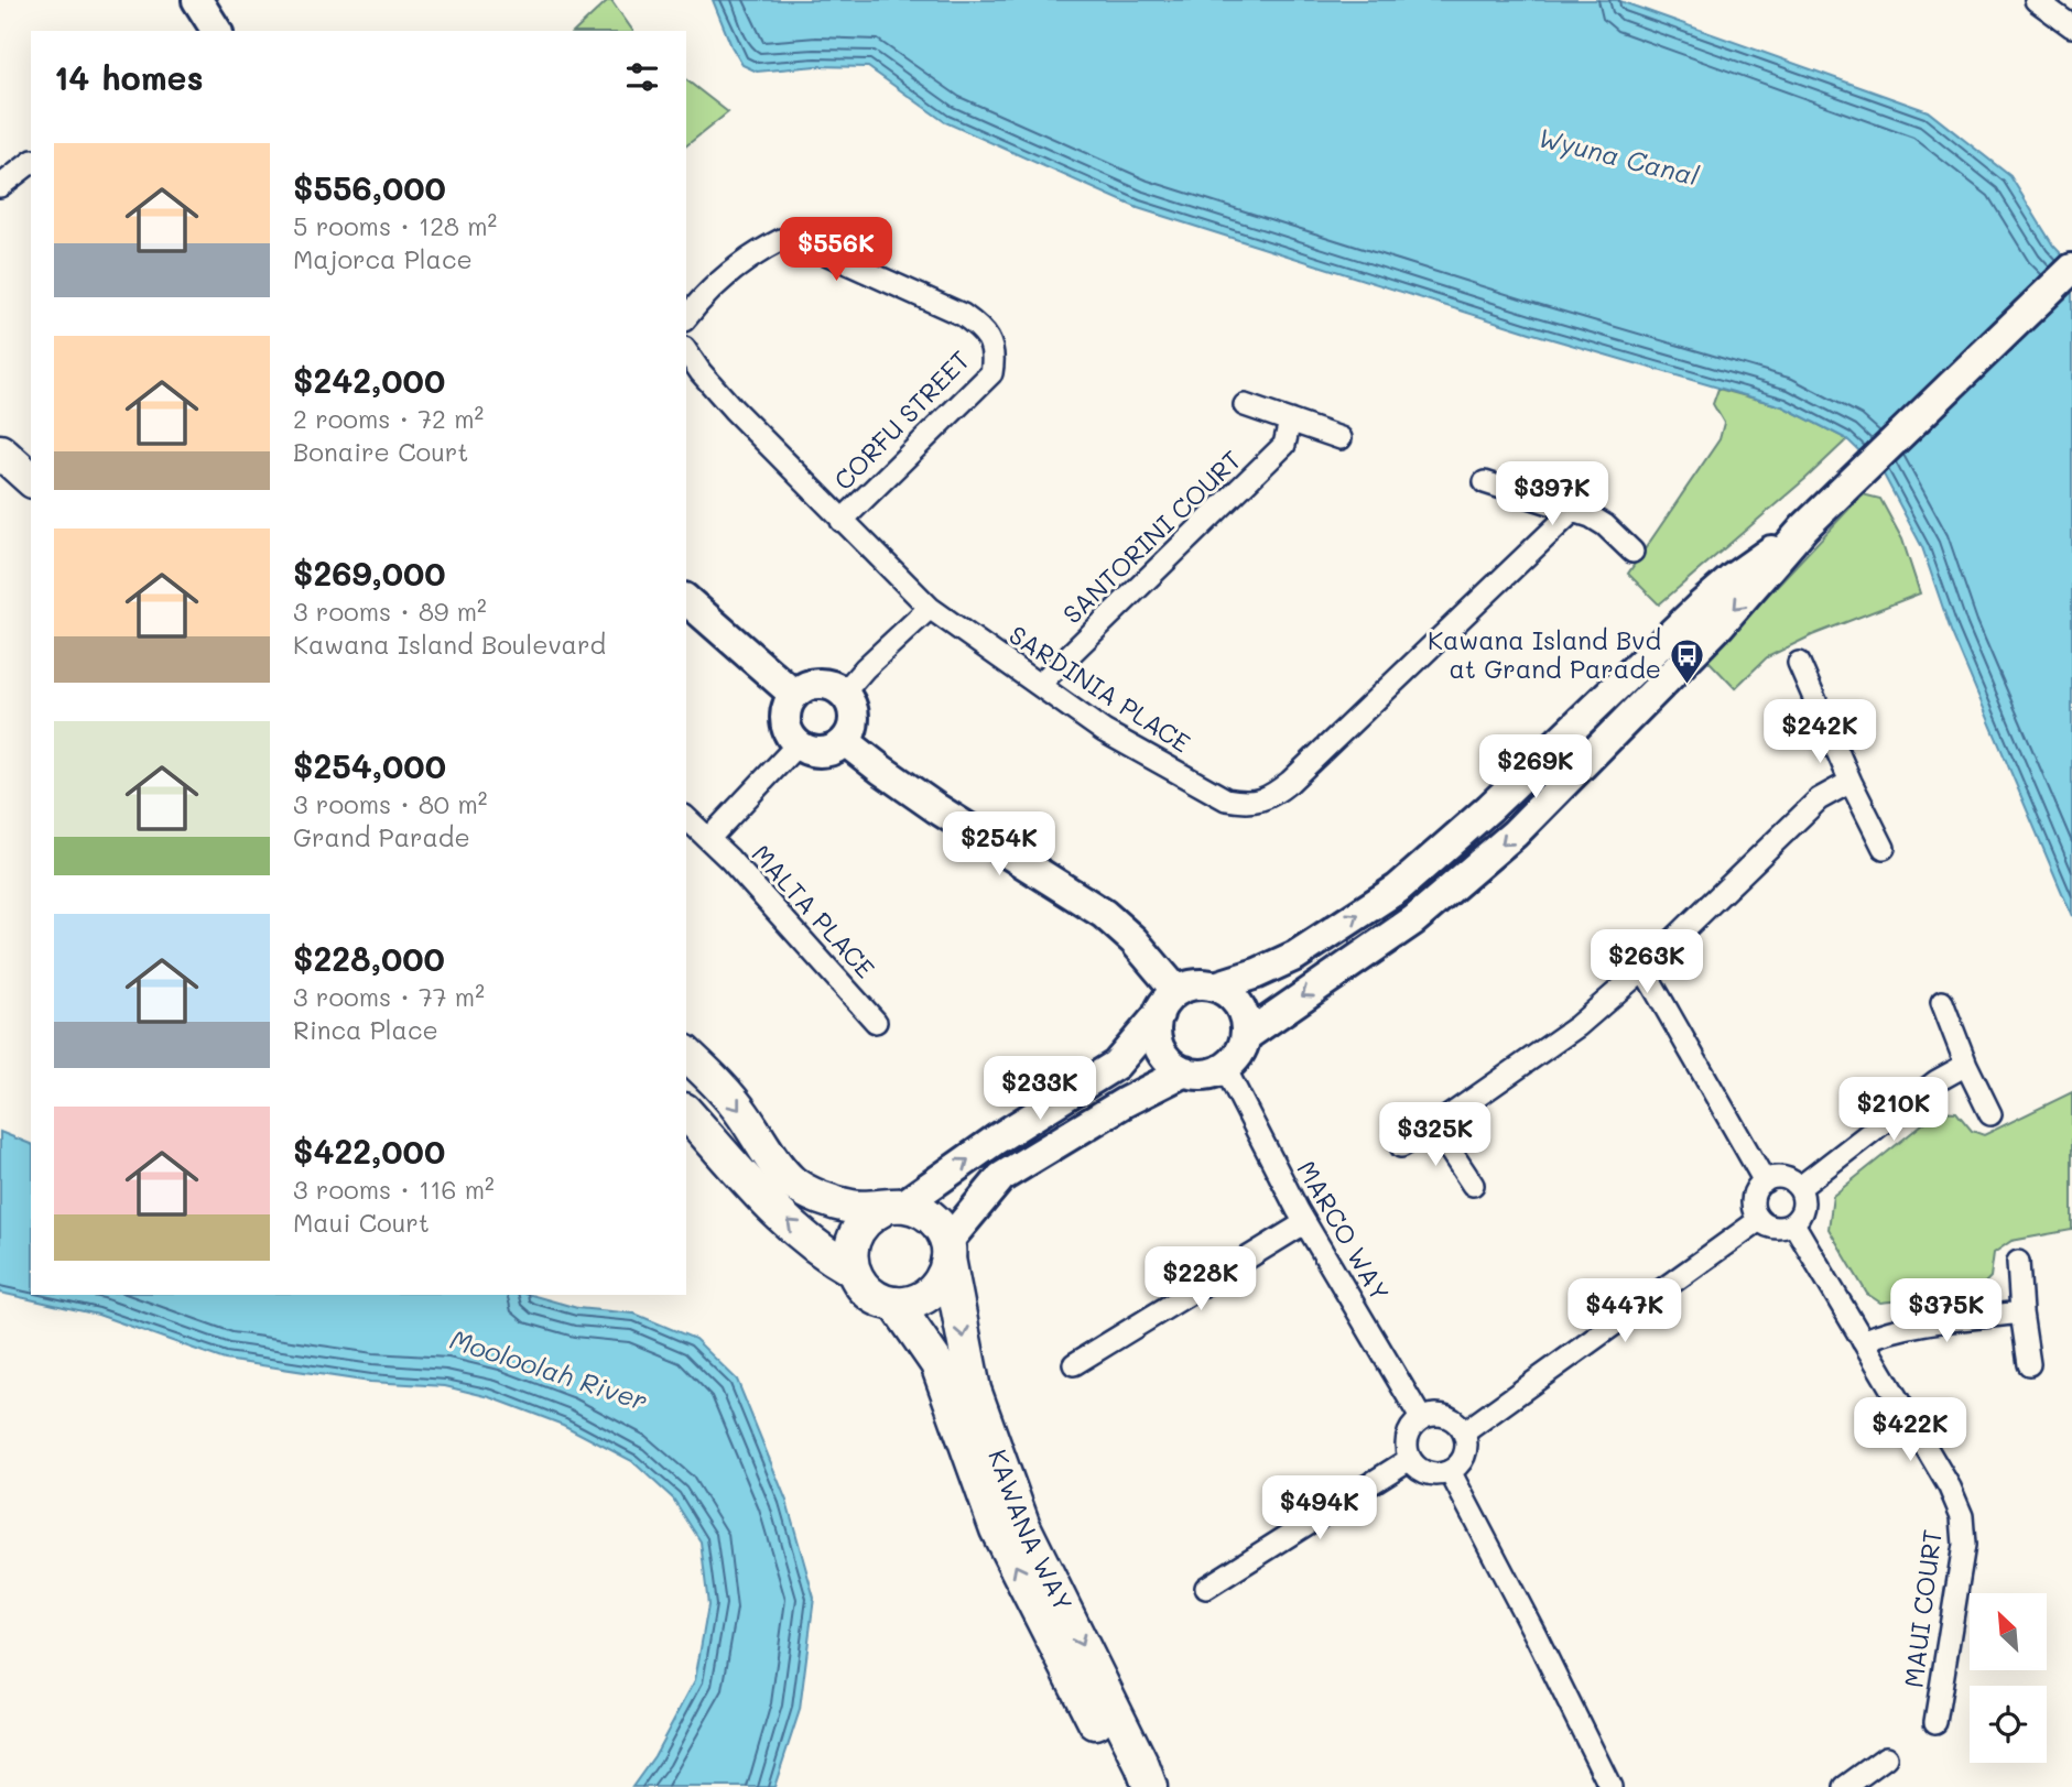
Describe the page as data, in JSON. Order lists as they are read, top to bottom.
{
  "streets": {
    "main road": ["KAWANA WAY"],
    "street": [
      "CORFU STREET",
      "SANTORINI COURT",
      "SARDINIA PLACE",
      "MALTA PLACE",
      "MARCO WAY",
      "MAUI COURT"
    ]
  },
  "crossings": [
    ["CORFU STREET", "SARDINIA PLACE"],
    ["SANTORINI COURT", "SARDINIA PLACE"]
  ],
  "water": ["Wyuna Canal", "Mooloolah River"],
  "places": {
    "bus stop": ["Kawana Island Bvd at Grand Parade"]
  },
  "north": "top left",
  "page": {
    "heading": "14 homes",
    "list": [
      {
        "name": "$556,000",
        "note": "5 rooms · 128 m² · Majorca Place"
      },
      {
        "name": "$242,000",
        "note": "2 rooms · 72 m² · Bonaire Court"
      },
      {
        "name": "$269,000",
        "note": "3 rooms · 89 m² · Kawana Island Boulevard"
      },
      {
        "name": "$254,000",
        "note": "3 rooms · 80 m² · Grand Parade"
      },
      {
        "name": "$228,000",
        "note": "3 rooms · 77 m² · Rinca Place"
      },
      {
        "name": "$422,000",
        "note": "3 rooms · 116 m² · Maui Court"
      }
    ],
    "price": [
      "$556K",
      "$397K",
      "$242K",
      "$269K",
      "$254K",
      "$263K",
      "$233K",
      "$210K",
      "$325K",
      "$228K",
      "$447K",
      "$375K",
      "$422K",
      "$494K"
    ]
  }
}
